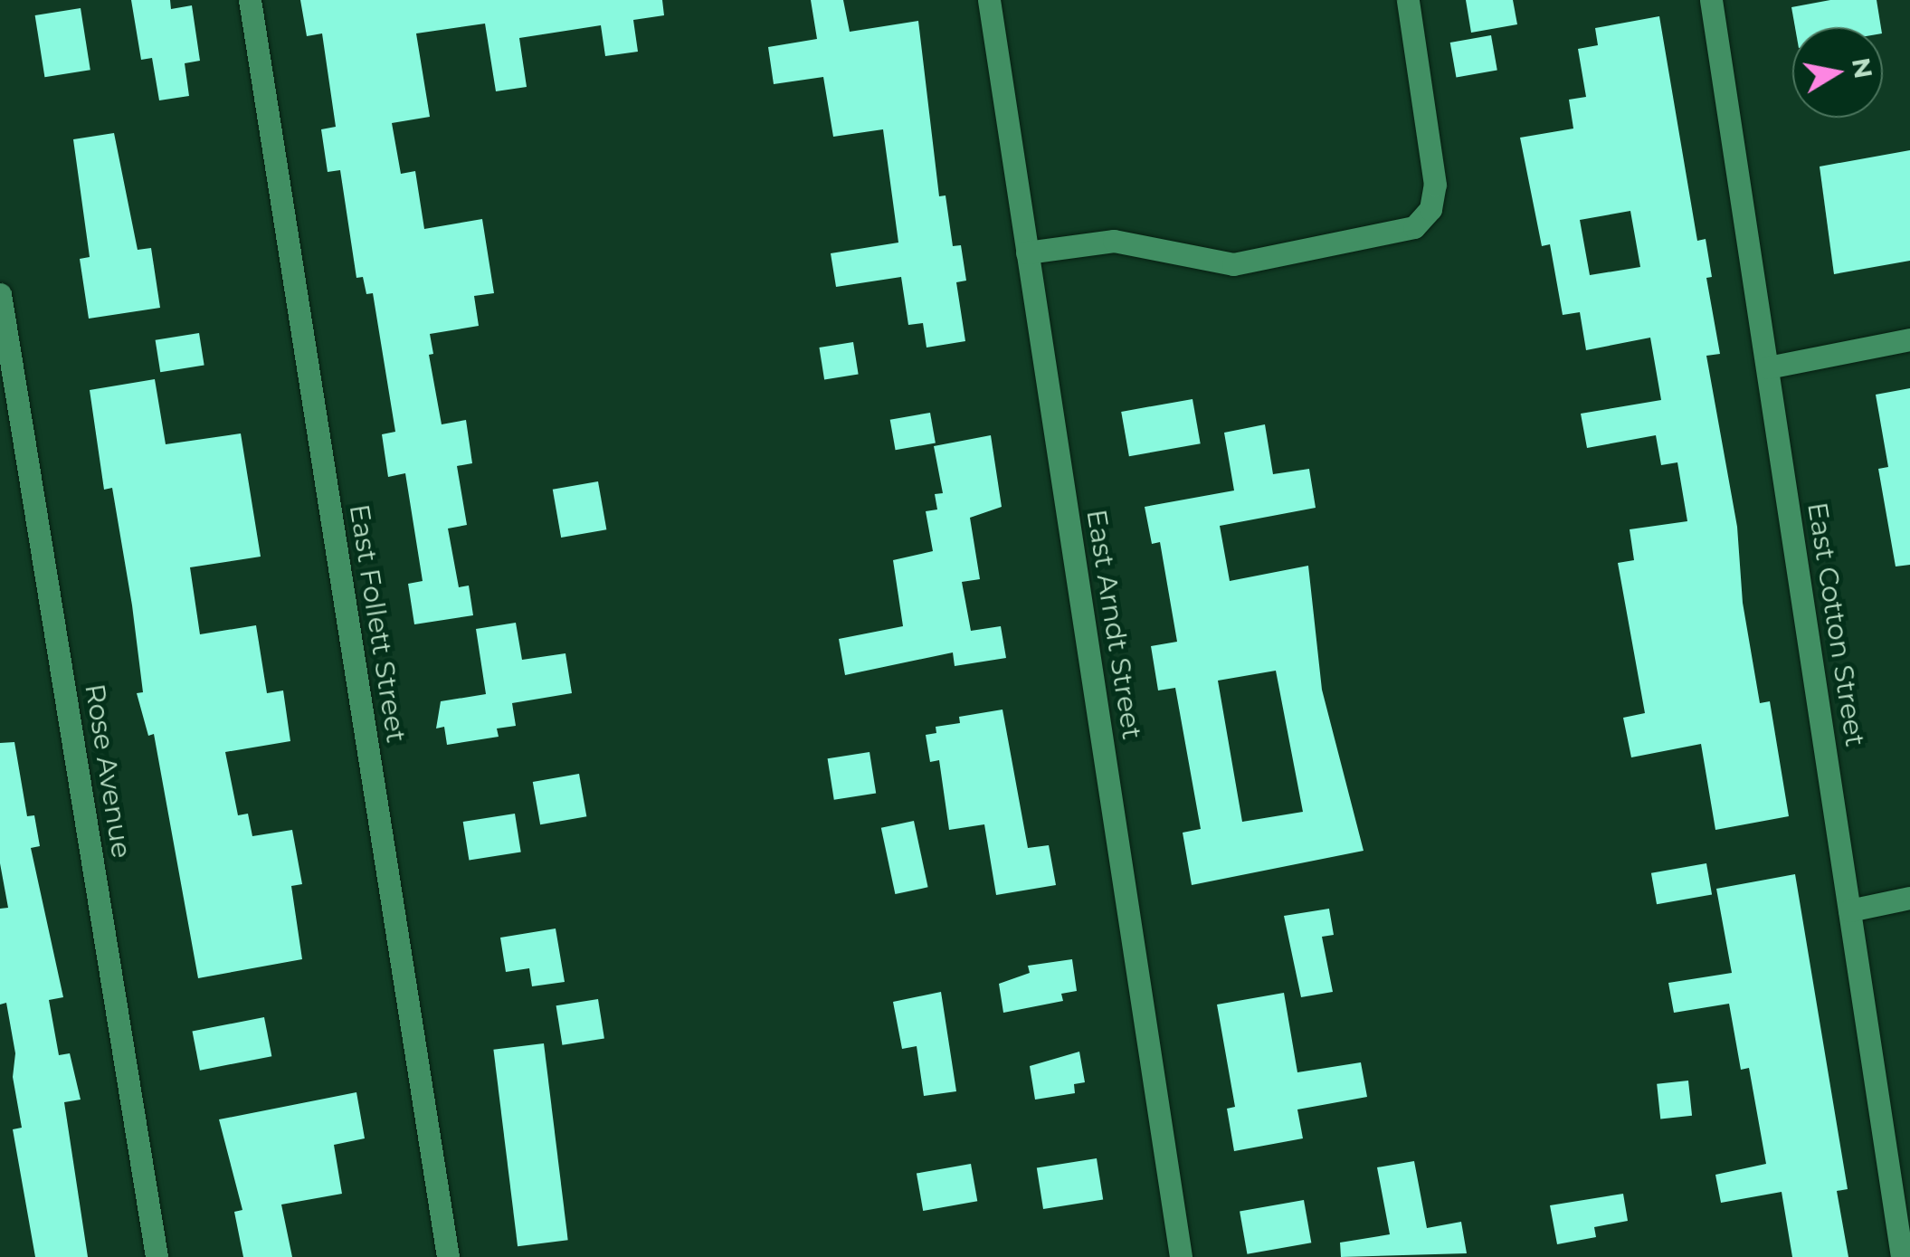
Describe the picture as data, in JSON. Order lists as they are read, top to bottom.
{
  "streets": {
    "street": [
      "East Follett Street",
      "East Arndt Street",
      "East Cotton Street",
      "Rose Avenue"
    ]
  },
  "north": "right"
}
